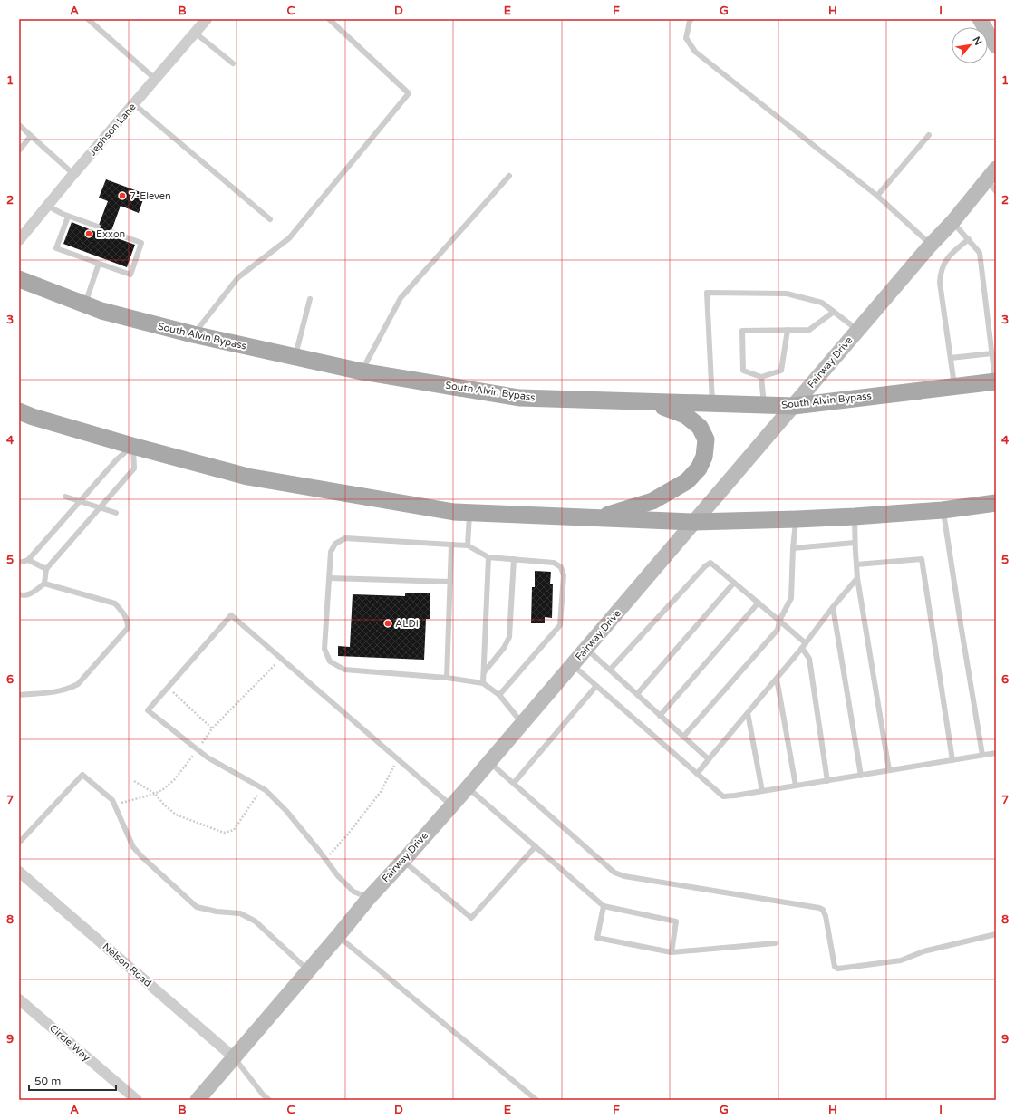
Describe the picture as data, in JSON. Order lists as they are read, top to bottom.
{
  "streets": {
    "main road": ["South Alvin Bypass"],
    "street": [
      "Jephson Lane",
      "Fairway Drive",
      "Nelson Road",
      "Circle Way"
    ]
  },
  "crossings": [
    ["South Alvin Bypass", "Fairway Drive"],
    ["Fairway Drive", "Nelson Road"]
  ],
  "places": ["7-Eleven", "Exxon", "ALDI"],
  "scale_bar": "50 m",
  "north": "top right",
  "grid": {
    "columns": [
      "A",
      "B",
      "C",
      "D",
      "E",
      "F",
      "G",
      "H",
      "I"
    ],
    "rows": [
      "1",
      "2",
      "3",
      "4",
      "5",
      "6",
      "7",
      "8",
      "9"
    ]
  }
}
